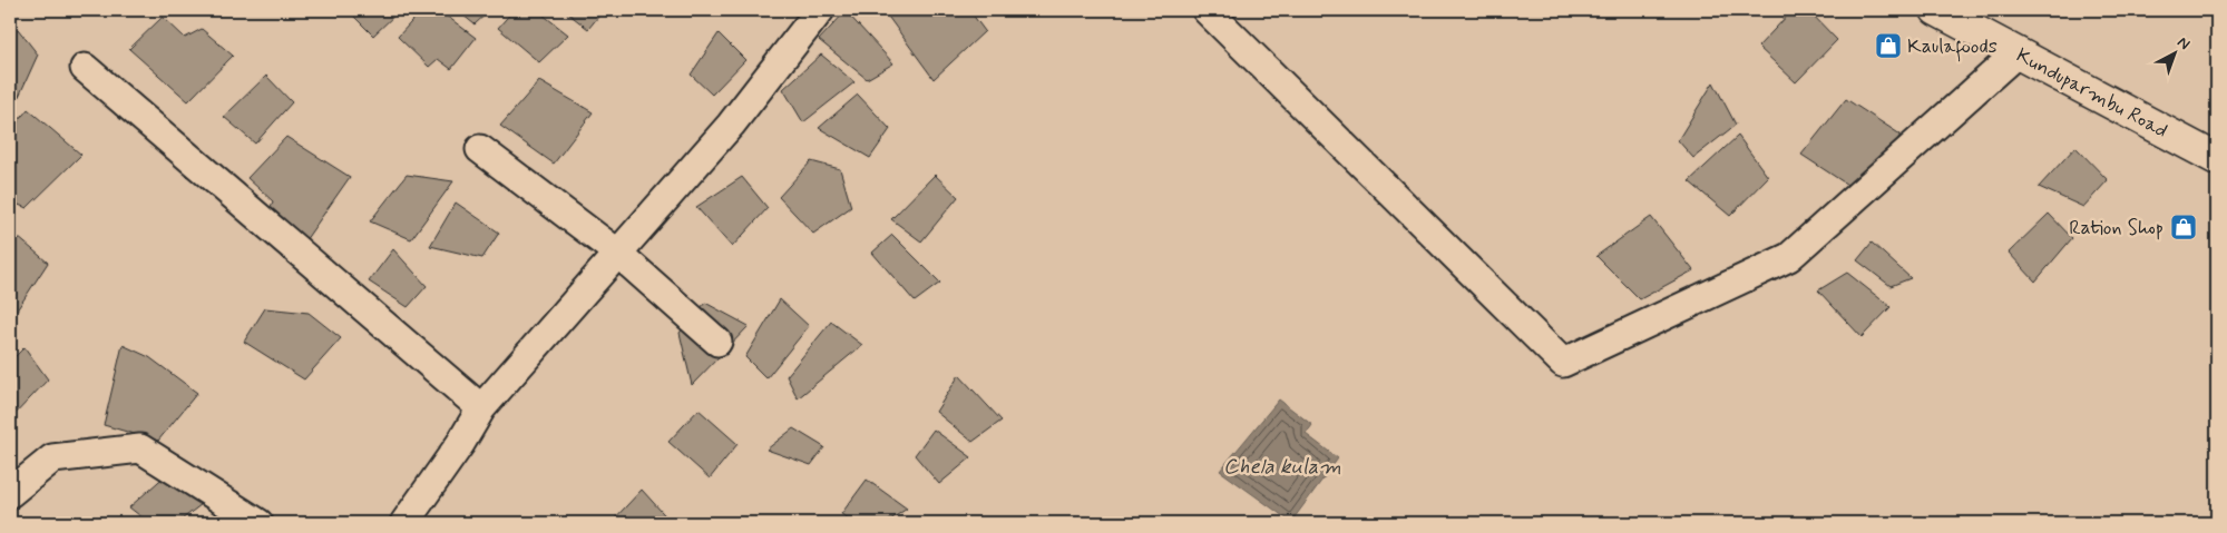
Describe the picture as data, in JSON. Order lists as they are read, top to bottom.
{
  "streets": {
    "main road": ["Kunduparmbu Road"]
  },
  "water": ["Chela kulam"],
  "places": {
    "shop": ["Kaulafoods", "Ration Shop"]
  },
  "north": "top right"
}
